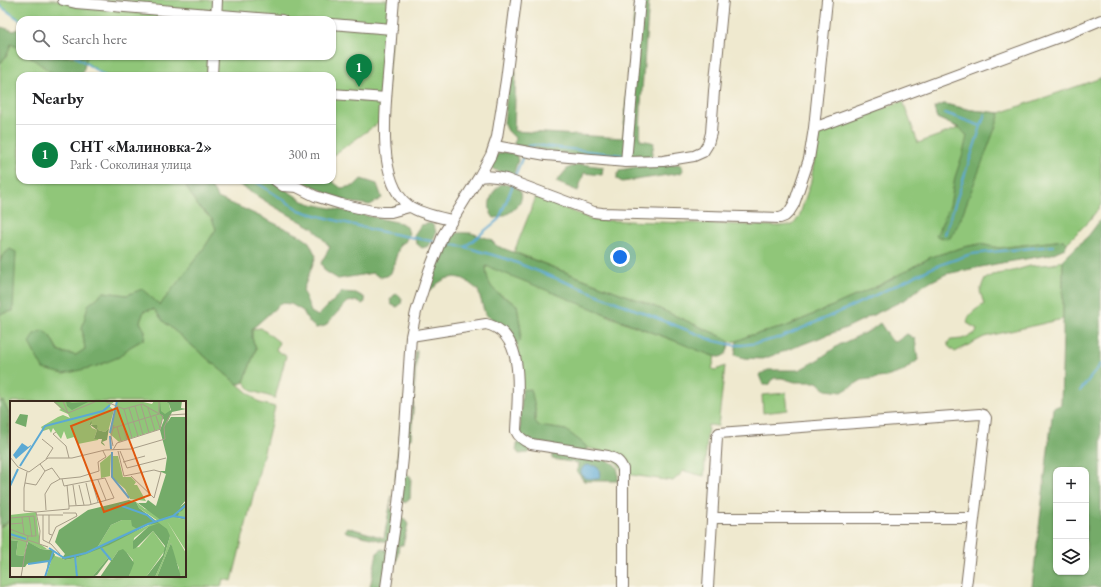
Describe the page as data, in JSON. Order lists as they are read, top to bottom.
{
  "page": {
    "search": "Search here",
    "pins": "1",
    "heading": "Nearby",
    "list": [
      {
        "mark": "1",
        "name": "СНТ «Малиновка-2»",
        "note": "Park · Соколиная улица",
        "value": "300 m"
      }
    ],
    "map_buttons": ["+", "−"]
  }
}
